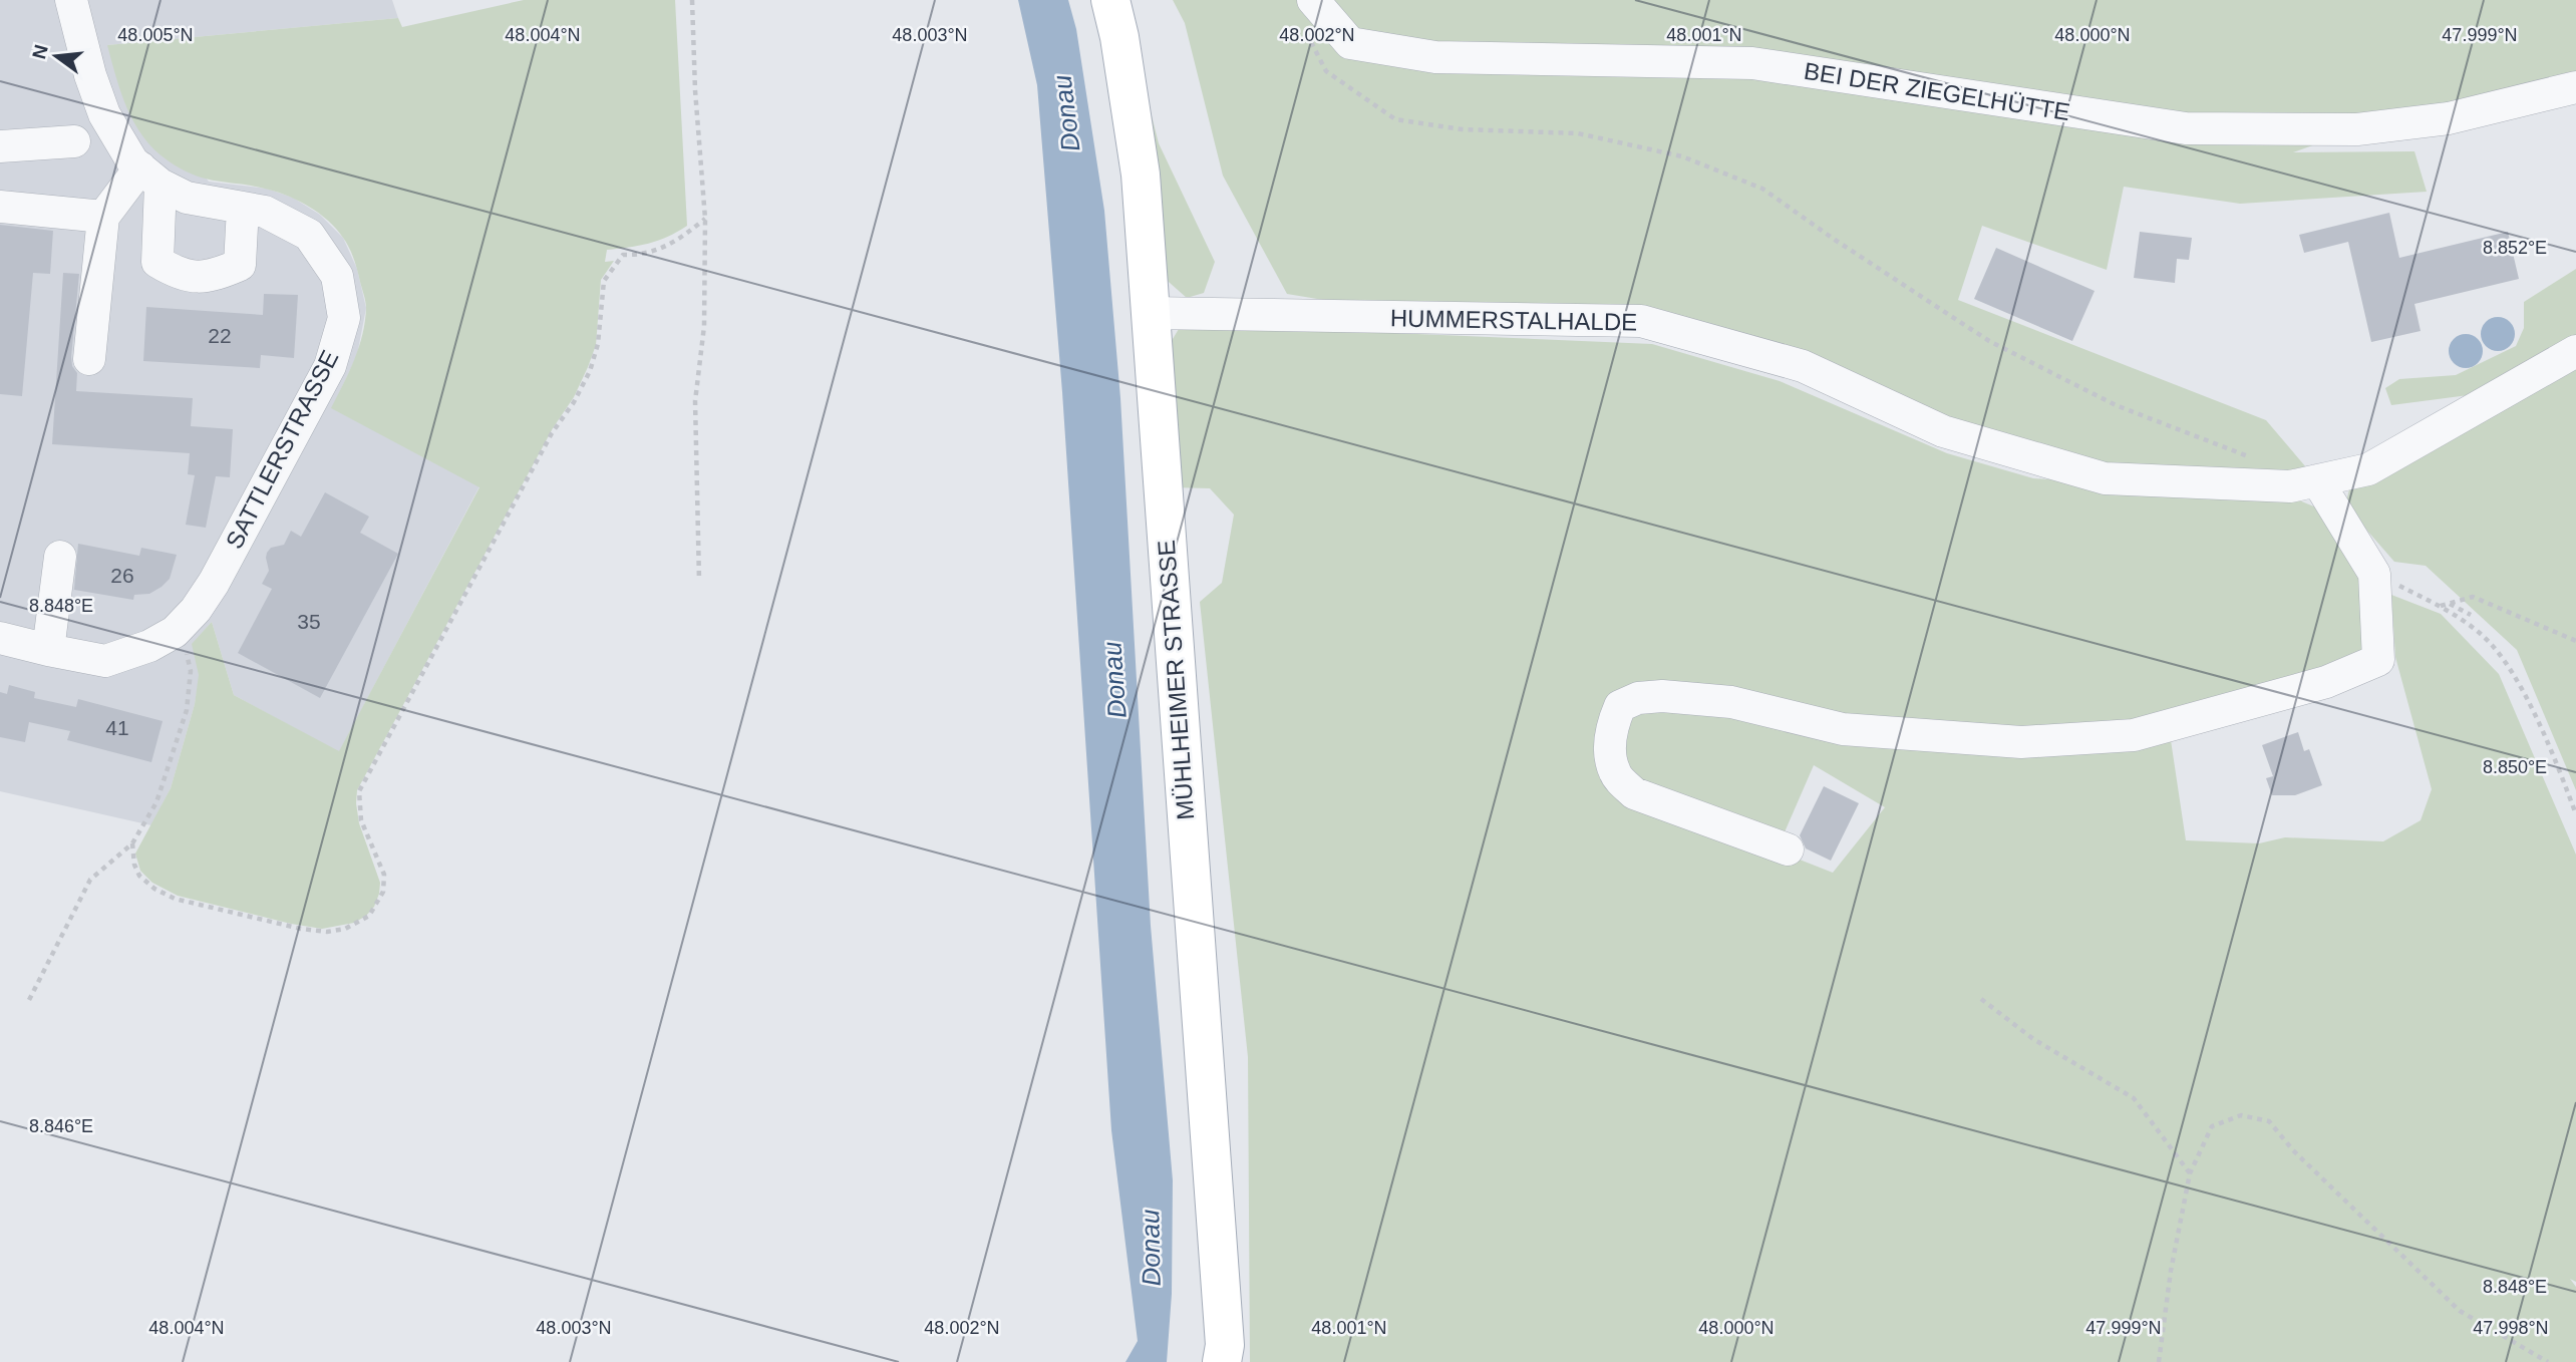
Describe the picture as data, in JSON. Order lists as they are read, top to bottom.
{
  "streets": {
    "main road": ["MÜHLHEIMER STRASSE"],
    "street": ["BEI DER ZIEGELHÜTTE", "HUMMERSTALHALDE", "SATTLERSTRASSE"]
  },
  "crossings": [
    ["HUMMERSTALHALDE", "MÜHLHEIMER STRASSE"]
  ],
  "water": ["Donau"],
  "house_numbers": [
    "22",
    "26",
    "35",
    "41"
  ],
  "north": "left",
  "coordinates": [
    "48.005°N",
    "48.004°N",
    "48.003°N",
    "48.002°N",
    "48.001°N",
    "48.000°N",
    "47.999°N",
    "8.852°E",
    "8.848°E",
    "8.850°E",
    "8.846°E",
    "47.998°N"
  ]
}
